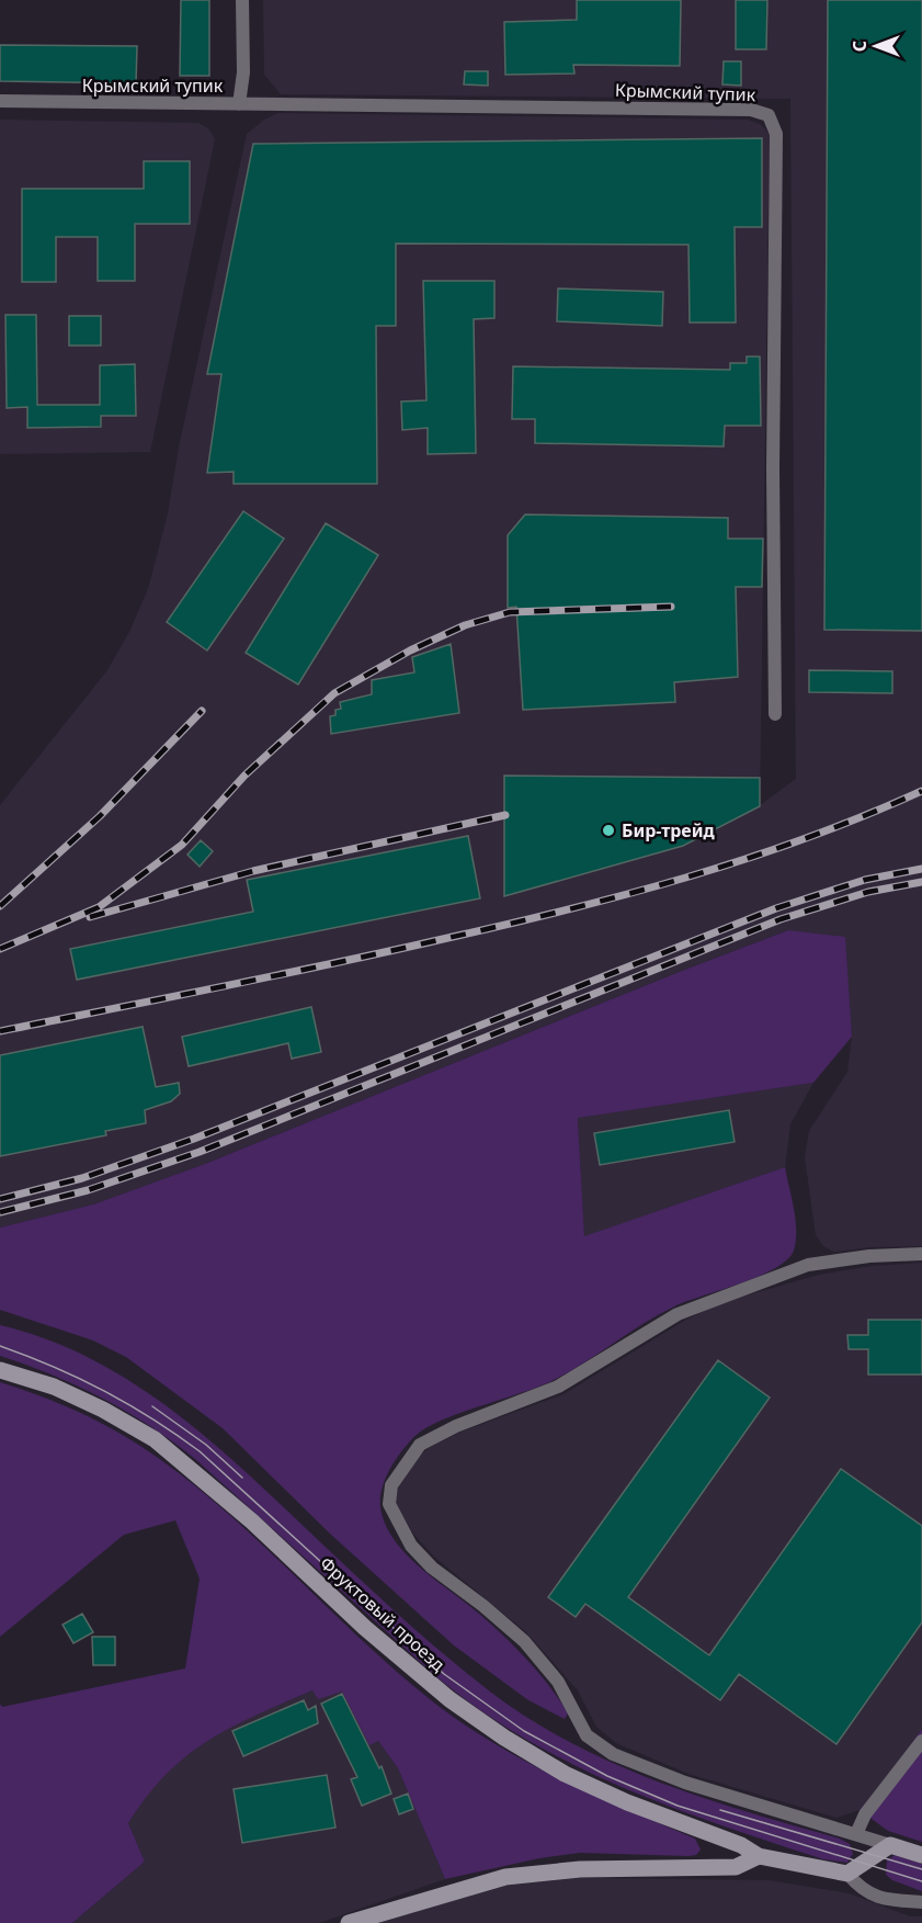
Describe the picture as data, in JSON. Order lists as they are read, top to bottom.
{
  "streets": {
    "street": ["Крымский тупик", "Фруктовый проезд"]
  },
  "places": ["Бир-трейд"],
  "north": "left"
}
